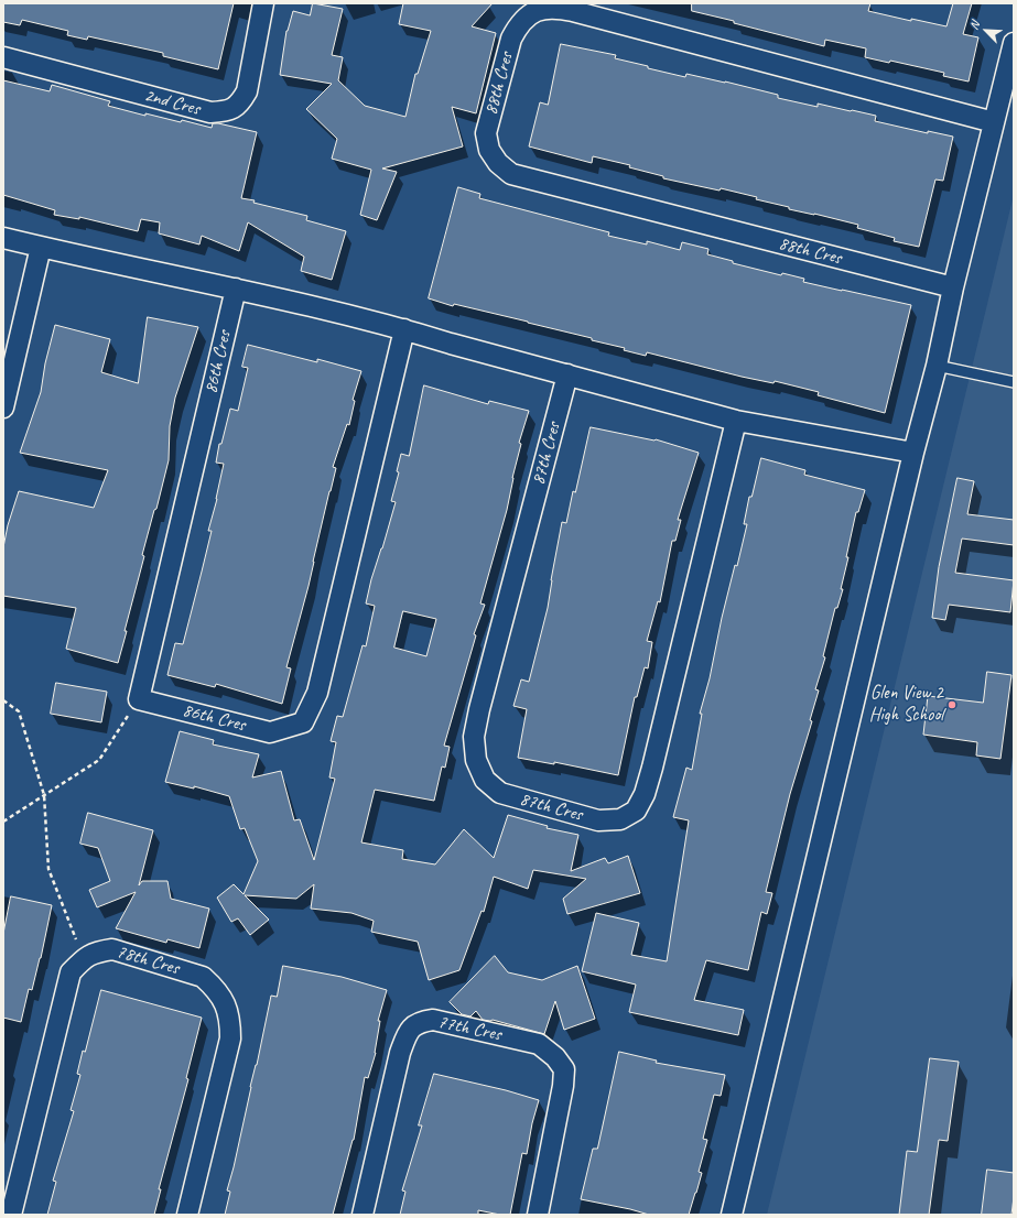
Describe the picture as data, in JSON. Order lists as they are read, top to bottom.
{
  "streets": {
    "street": [
      "88th Cres",
      "2nd Cres",
      "86th Cres",
      "87th Cres",
      "78th Cres",
      "77th Cres"
    ]
  },
  "places": ["Glen View 2 High School"],
  "north": "top left"
}
